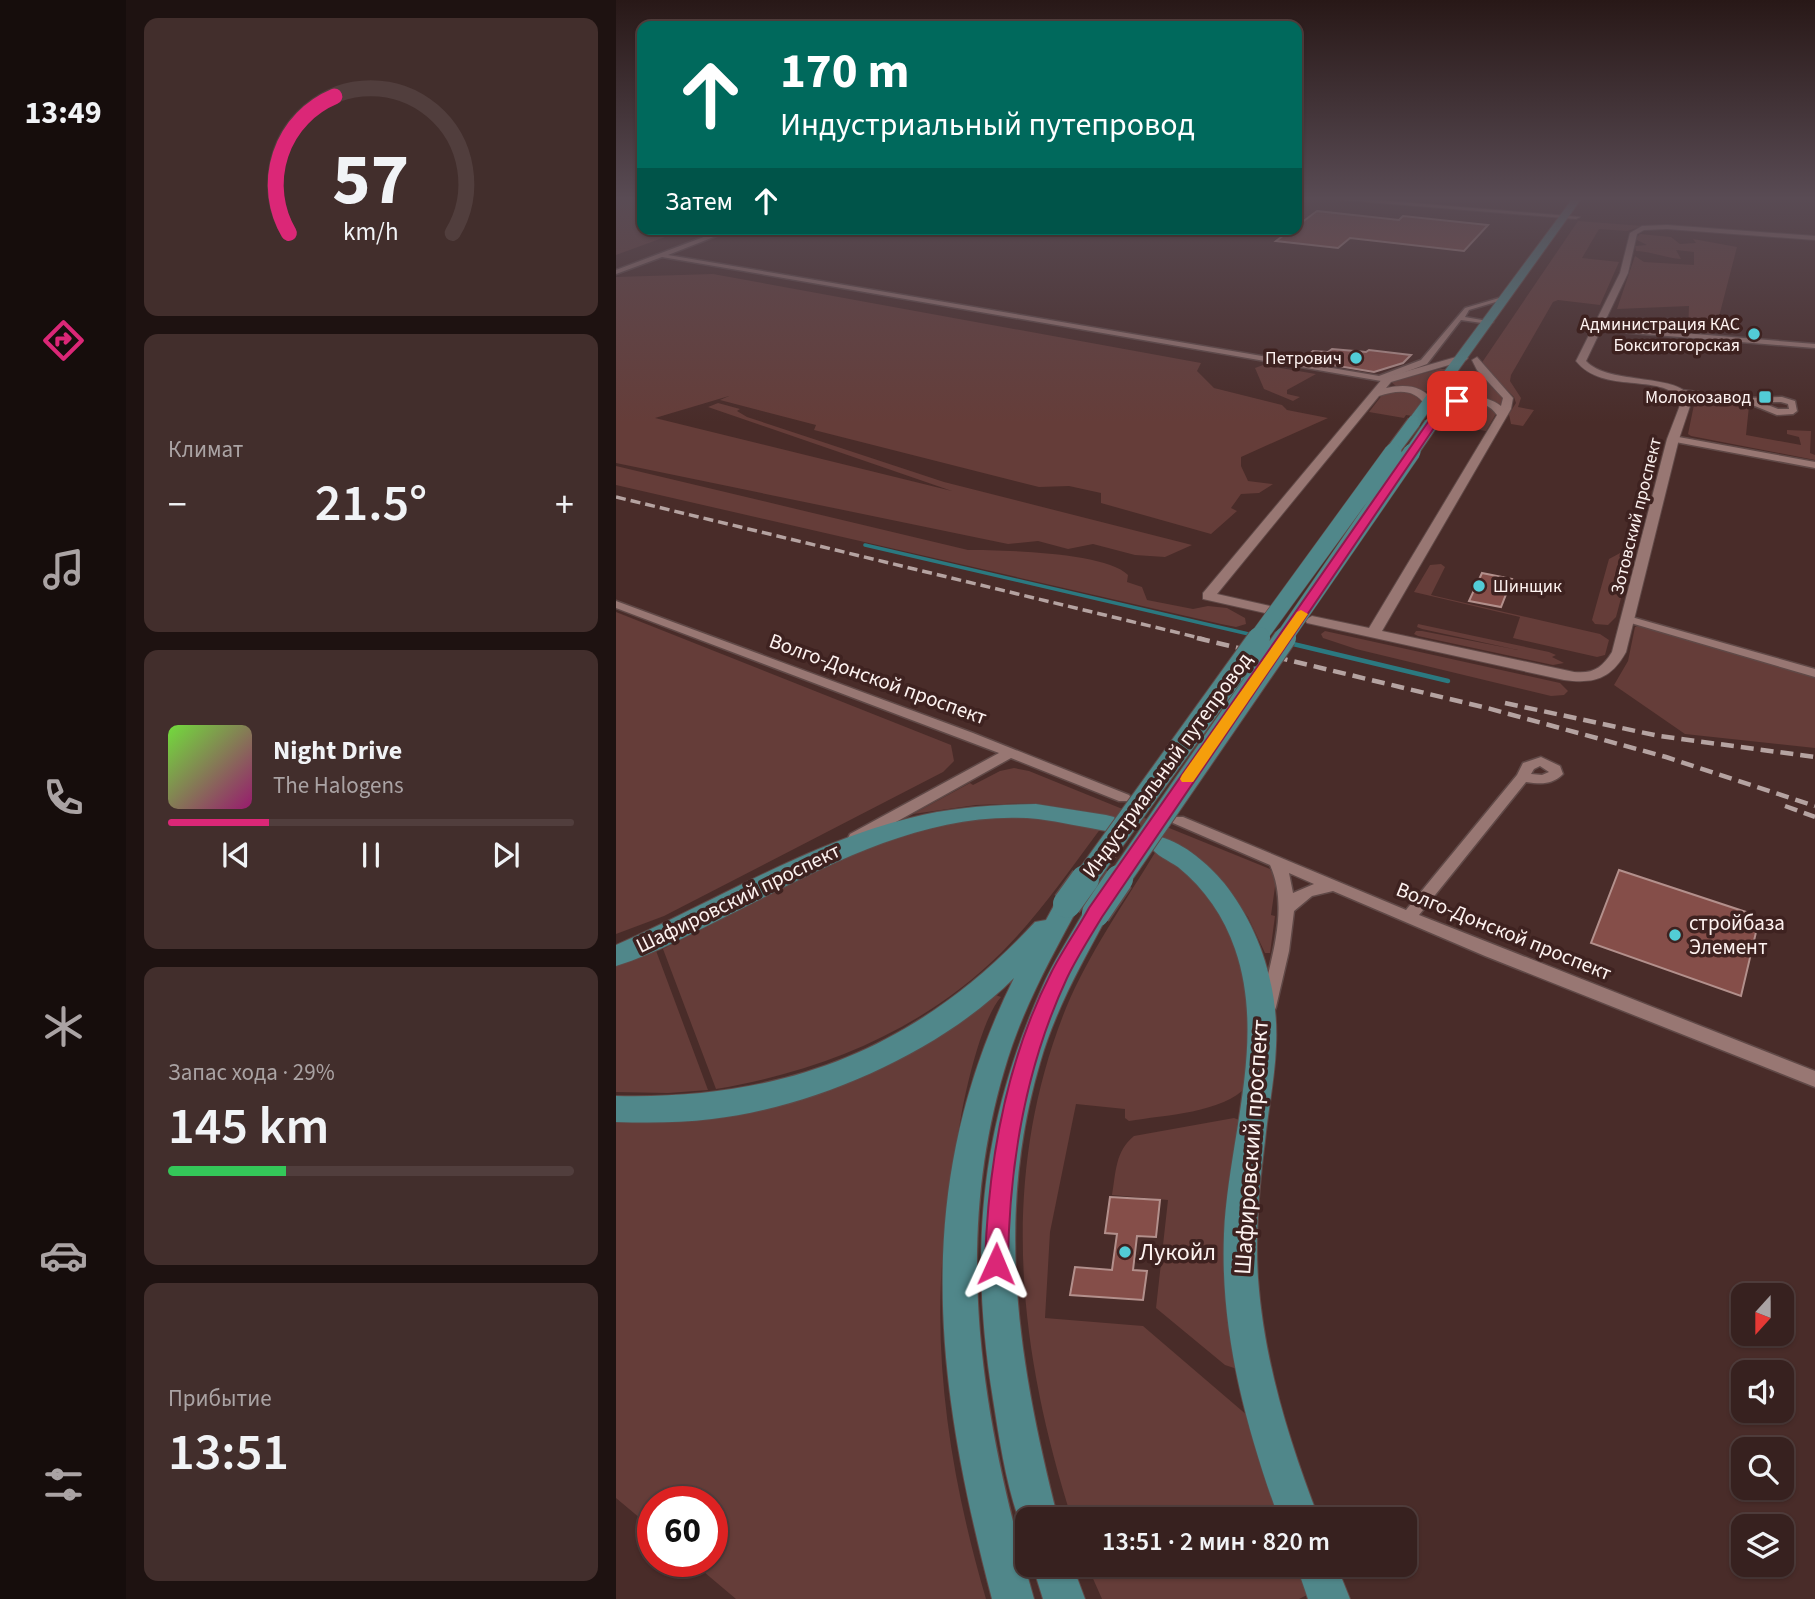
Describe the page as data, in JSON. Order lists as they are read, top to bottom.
{
  "streets": {
    "main road": ["Индустриальный путепровод", "Шафировский проспект"],
    "street": ["Зотовский проспект", "Волго-Донской проспект"]
  },
  "places": {
    "other": [
      "Администрация КАС Бокситогорская",
      "Петрович",
      "Шинщик",
      "стройбаза Элемент",
      "Лукойл"
    ],
    "transit": ["Молокозавод"]
  },
  "north": "bottom",
  "page": {
    "tabs": "13:49",
    "turn": ["170 m", "Индустриальный путепровод"],
    "then": "Затем",
    "tile": [
      "Климат",
      ["Запас хода · 29%", "145 km"],
      ["Прибытие", "13:51"]
    ],
    "heat": ["−", "21.5°", "+"],
    "song": ["Night Drive", "The Halogens"],
    "limit": "60",
    "trip": "13:51 · 2 мин · 820 m",
    "gauge": ["57", "km/h"]
  }
}
